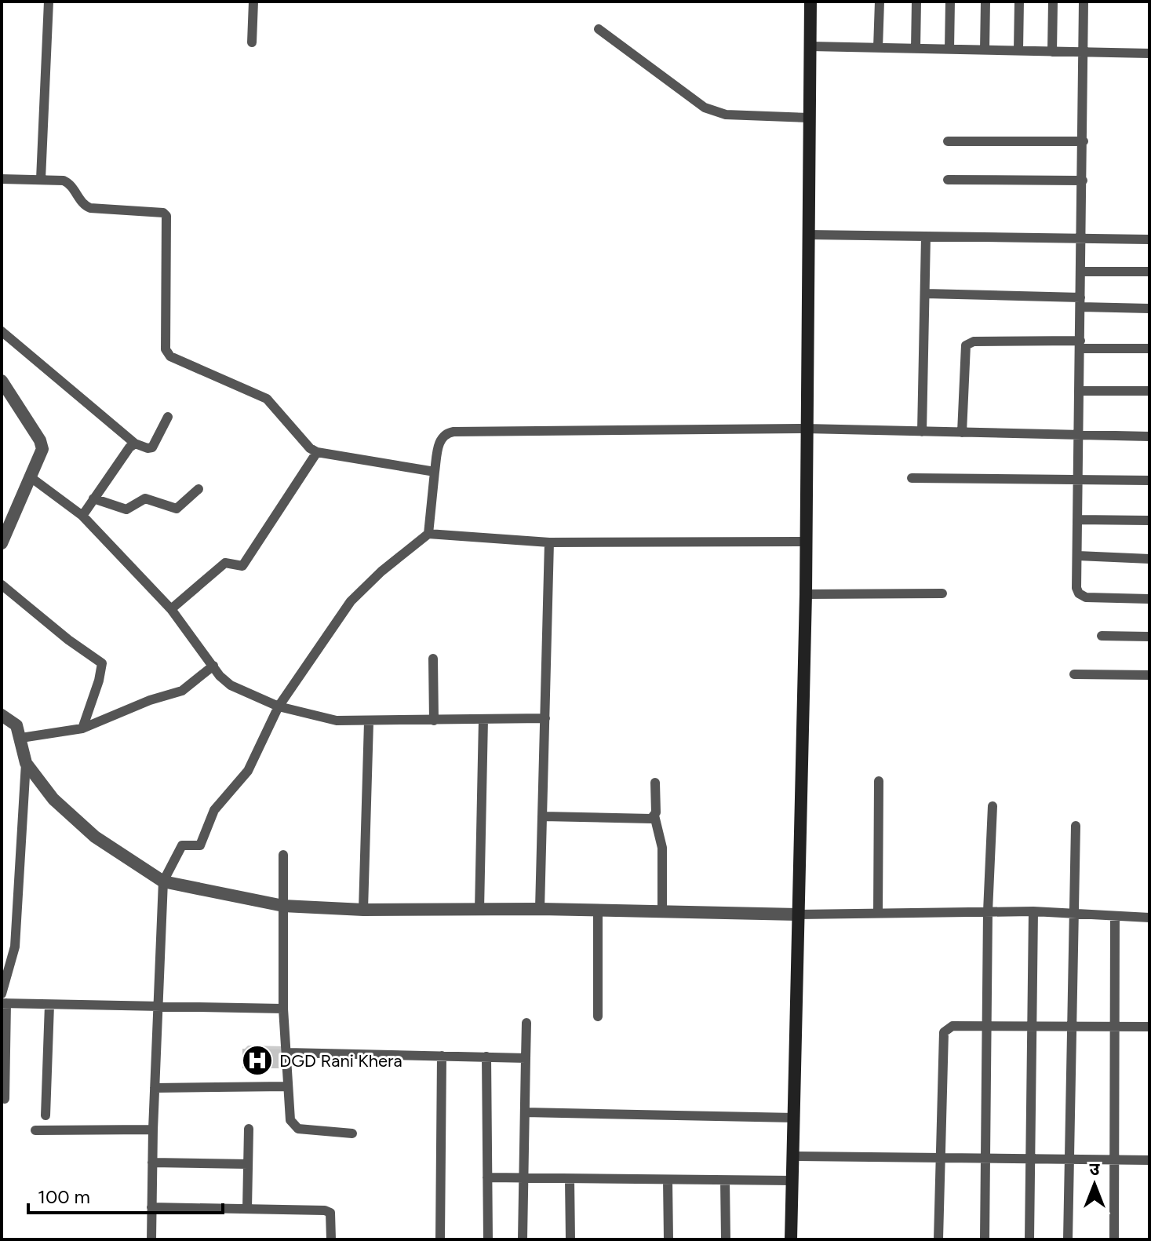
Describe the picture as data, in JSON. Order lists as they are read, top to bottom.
{
  "places": {
    "hospital": ["DGD Rani Khera"]
  },
  "scale_bar": "100 m",
  "north": "top"
}
